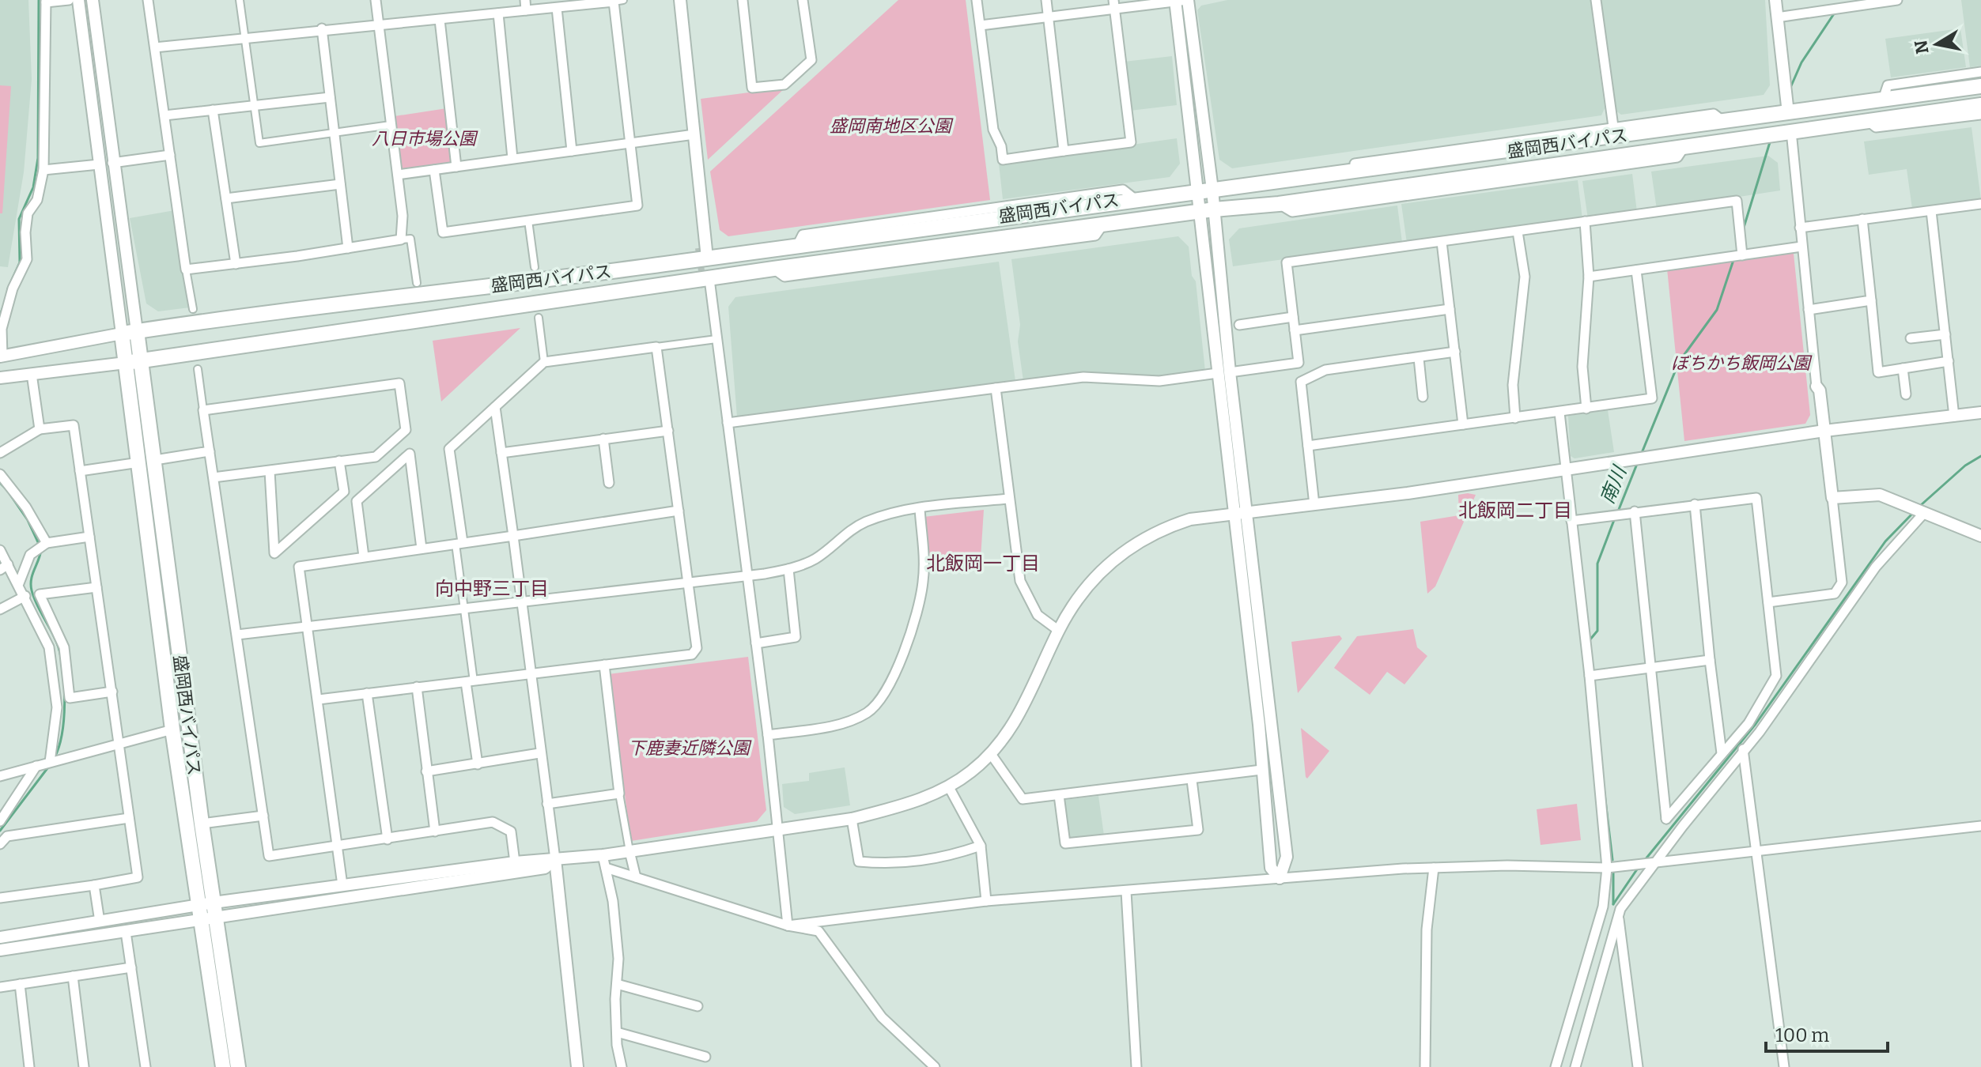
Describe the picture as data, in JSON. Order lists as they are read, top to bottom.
{
  "streets": {
    "highway": ["盛岡西バイパス"]
  },
  "districts": ["北飯岡二丁目", "北飯岡一丁目", "向中野三丁目"],
  "water": ["南川"],
  "parks": [
    "盛岡南地区公園",
    "八日市場公園",
    "ぼちかち飯岡公園",
    "下鹿妻近隣公園"
  ],
  "scale_bar": "100 m",
  "north": "left"
}
